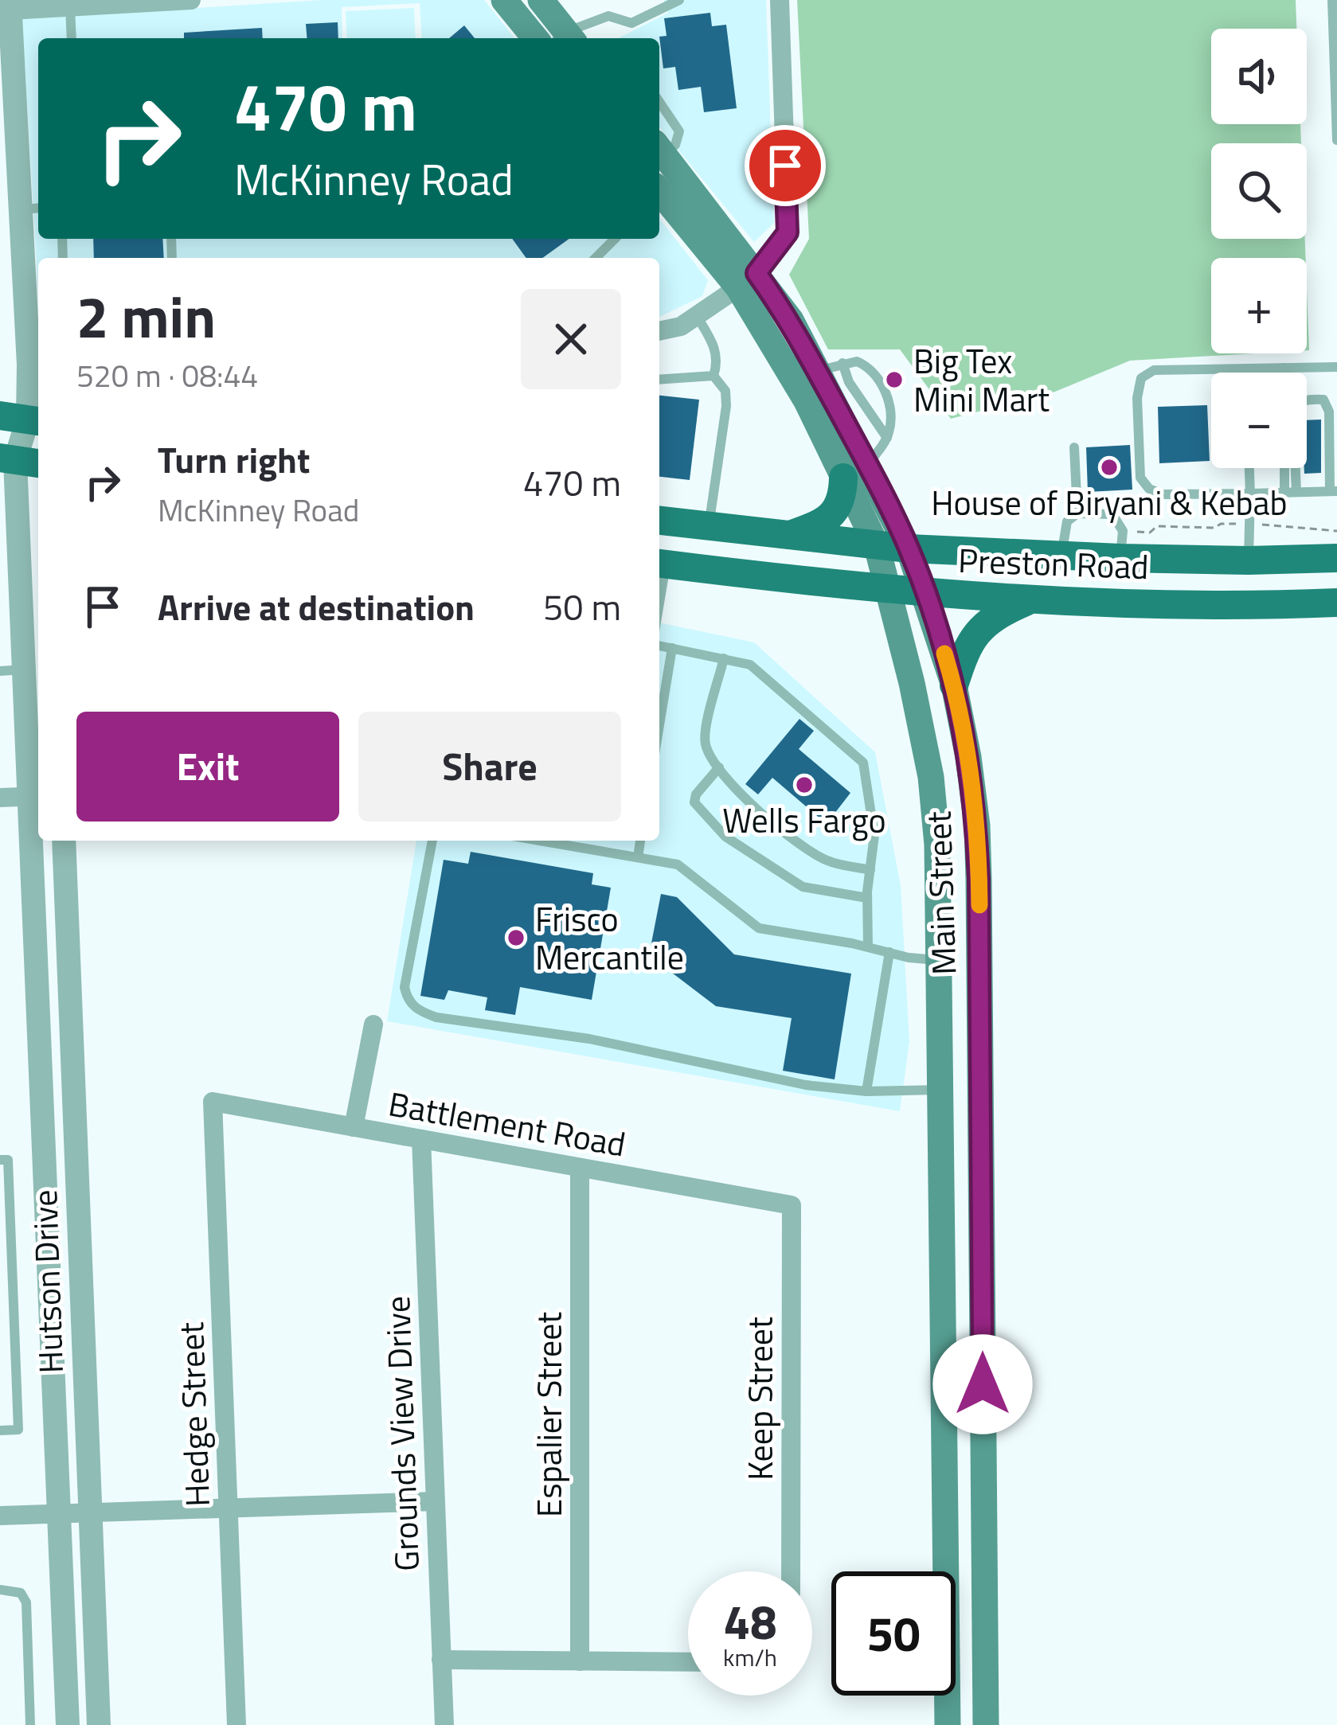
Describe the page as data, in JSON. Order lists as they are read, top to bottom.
{
  "streets": {
    "main road": ["Preston Road", "Main Street"],
    "street": [
      "Battlement Road",
      "Hutson Drive",
      "Keep Street",
      "Hedge Street",
      "Espalier Street",
      "Grounds View Drive"
    ]
  },
  "crossings": [
    ["Preston Road", "Main Street"],
    ["Battlement Road", "Keep Street"],
    ["Battlement Road", "Hedge Street"],
    ["Battlement Road", "Espalier Street"],
    ["Battlement Road", "Grounds View Drive"]
  ],
  "places": [
    "Big Tex Mini Mart",
    "House of Biryani & Kebab",
    "Wells Fargo",
    "Frisco Mercantile"
  ],
  "page": {
    "map_buttons": ["+", "−"],
    "turn": ["470 m", "McKinney Road"],
    "heading": ["2 min", "520 m · 08:44"],
    "list": [
      {
        "name": "Turn right",
        "note": "McKinney Road",
        "value": "470 m"
      },
      {
        "name": "Arrive at destination",
        "value": "50 m"
      }
    ],
    "buttons": ["Exit", "Share"],
    "speed": "48 km/h",
    "limit": "50"
  }
}
